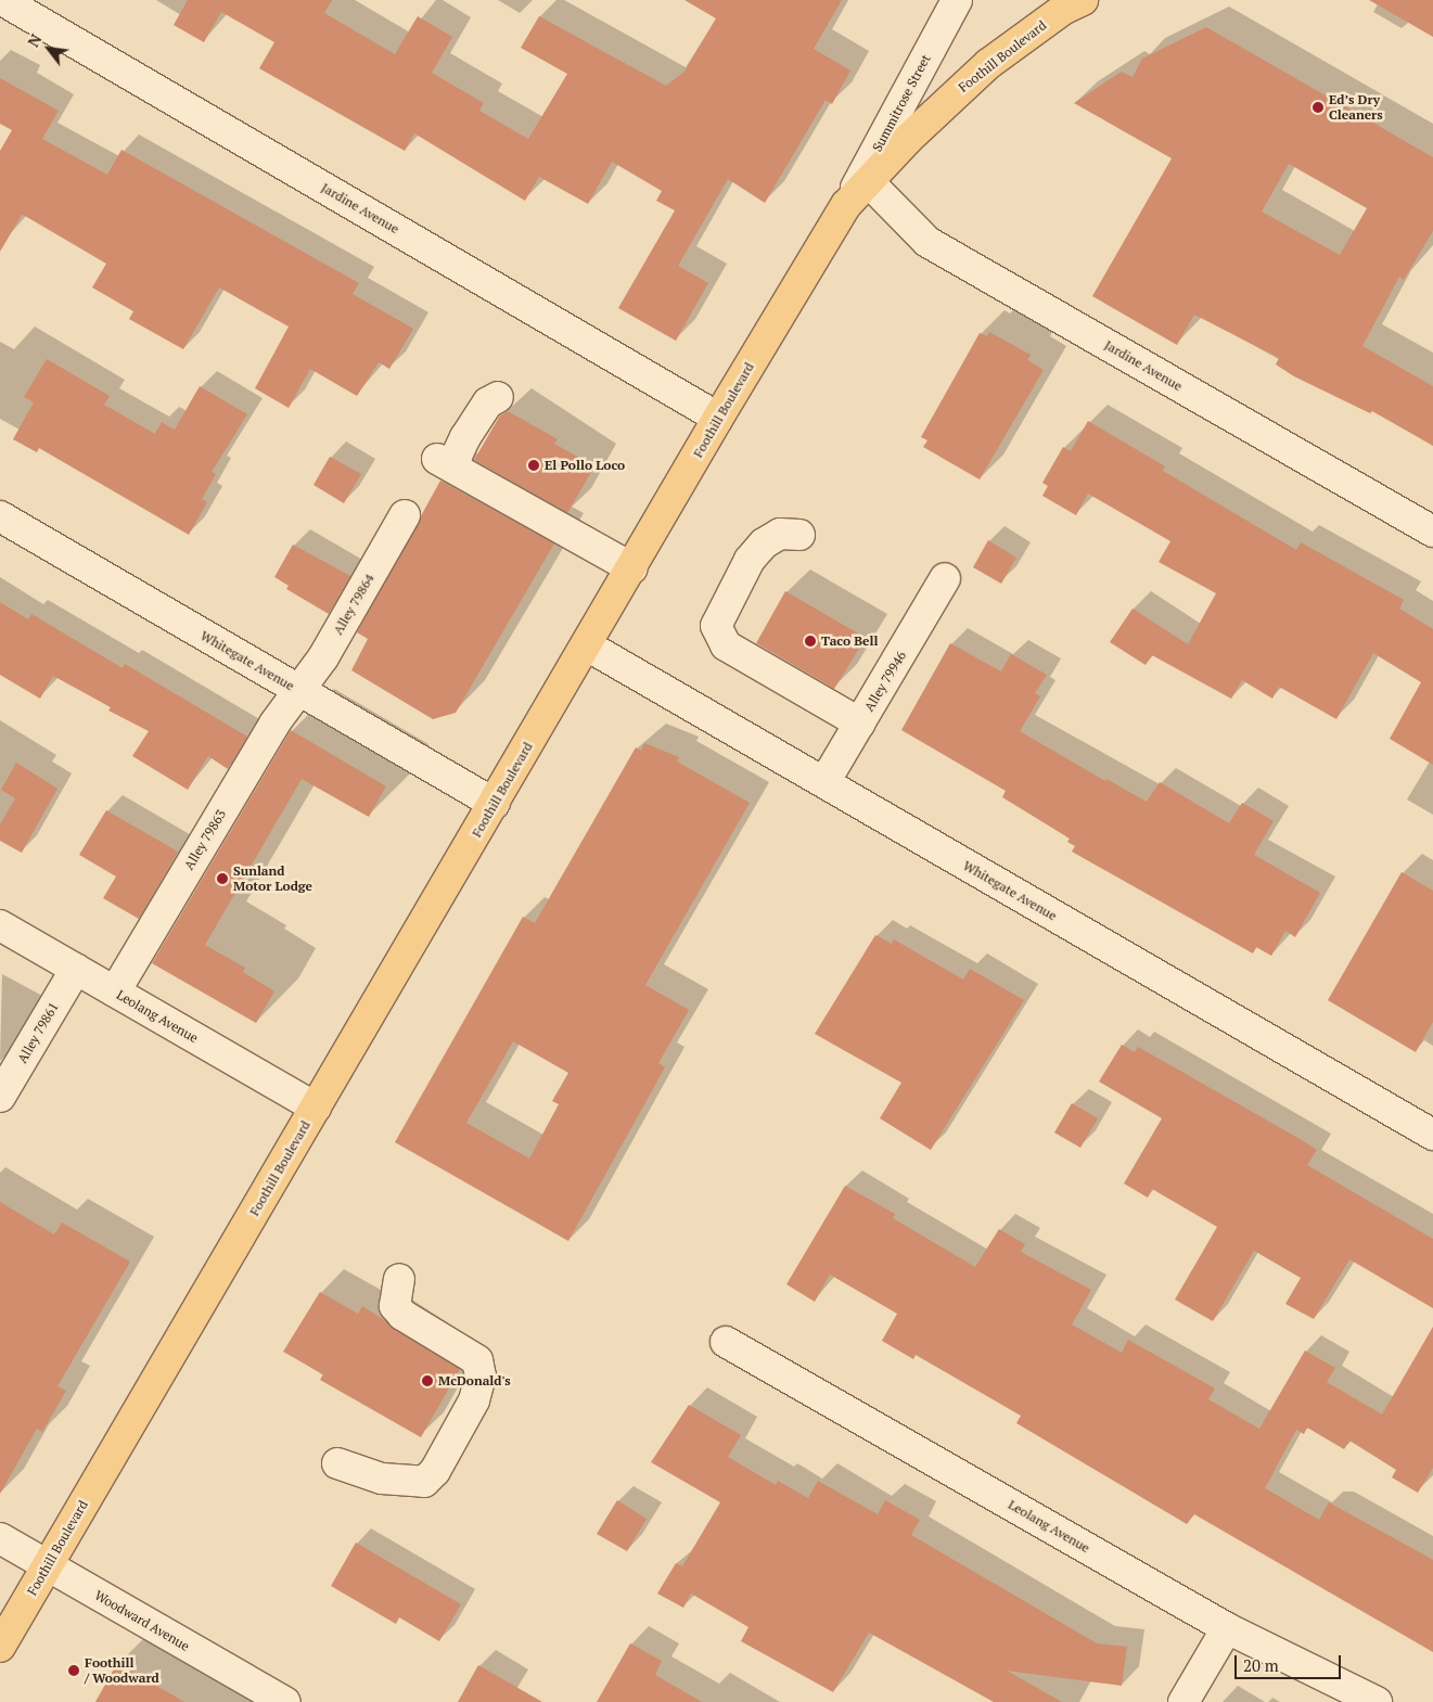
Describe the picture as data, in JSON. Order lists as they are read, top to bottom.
{
  "streets": {
    "main road": ["Foothill Boulevard"],
    "street": [
      "Summitrose Street",
      "Jardine Avenue",
      "Alley 79864",
      "Whitegate Avenue",
      "Alley 79946",
      "Alley 79863",
      "Leolang Avenue",
      "Alley 79861",
      "Woodward Avenue"
    ]
  },
  "crossings": [
    ["Foothill Boulevard", "Summitrose Street"],
    ["Foothill Boulevard", "Jardine Avenue"],
    ["Foothill Boulevard", "Whitegate Avenue"],
    ["Foothill Boulevard", "Leolang Avenue"],
    ["Foothill Boulevard", "Woodward Avenue"],
    ["Alley 79864", "Whitegate Avenue"],
    ["Alley 79864", "Alley 79863"],
    ["Whitegate Avenue", "Alley 79946"],
    ["Whitegate Avenue", "Alley 79863"],
    ["Alley 79863", "Leolang Avenue"],
    ["Leolang Avenue", "Alley 79861"]
  ],
  "places": [
    "Ed’s Dry Cleaners",
    "El Pollo Loco",
    "Taco Bell",
    "Sunland Motor Lodge",
    "McDonald's",
    "Foothill / Woodward"
  ],
  "scale_bar": "20 m",
  "north": "top left"
}
